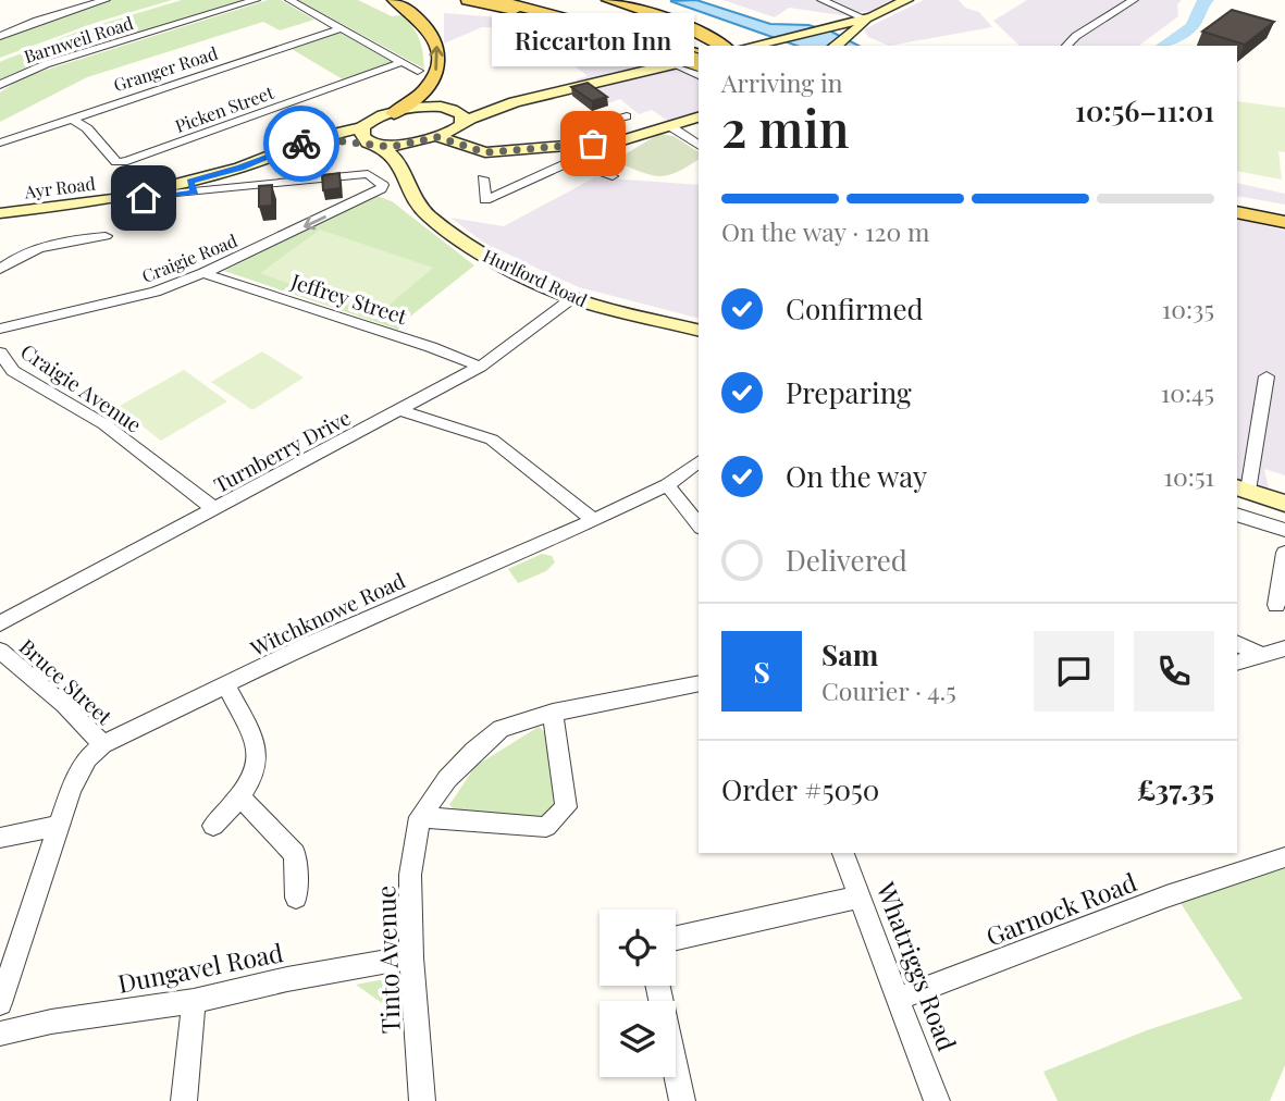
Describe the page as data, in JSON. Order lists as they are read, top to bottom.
{
  "streets": {
    "main road": ["Ayr Road", "Hurlford Road"],
    "street": [
      "Barnweil Road",
      "Granger Road",
      "Picken Street",
      "Craigie Road",
      "Jeffrey Street",
      "Craigie Avenue",
      "Turnberry Drive",
      "Witchknowe Road",
      "Bruce Street",
      "Garnock Road",
      "Tinto Avenue",
      "Whatriggs Road",
      "Dungavel Road"
    ]
  },
  "crossings": [
    ["Granger Road", "Picken Street"],
    ["Ayr Road", "Craigie Road"],
    ["Ayr Road", "Hurlford Road"],
    ["Craigie Road", "Jeffrey Street"],
    ["Hurlford Road", "Turnberry Drive"],
    ["Jeffrey Street", "Turnberry Drive"],
    ["Craigie Avenue", "Turnberry Drive"],
    ["Witchknowe Road", "Bruce Street"],
    ["Garnock Road", "Whatriggs Road"],
    ["Tinto Avenue", "Dungavel Road"]
  ],
  "places": ["Riccarton Inn"],
  "page": {
    "bubble": "Riccarton Inn",
    "heading": ["2 min", "Arriving in", "10:56–11:01"],
    "panel": [
      "Sam",
      "Courier · 4.5",
      "Order #5050",
      "£37.35"
    ],
    "bar": "On the way · 120 m",
    "list": [
      ["Confirmed", "10:35"],
      ["Preparing", "10:45"],
      ["On the way", "10:51"],
      "Delivered"
    ],
    "round": "S"
  }
}
